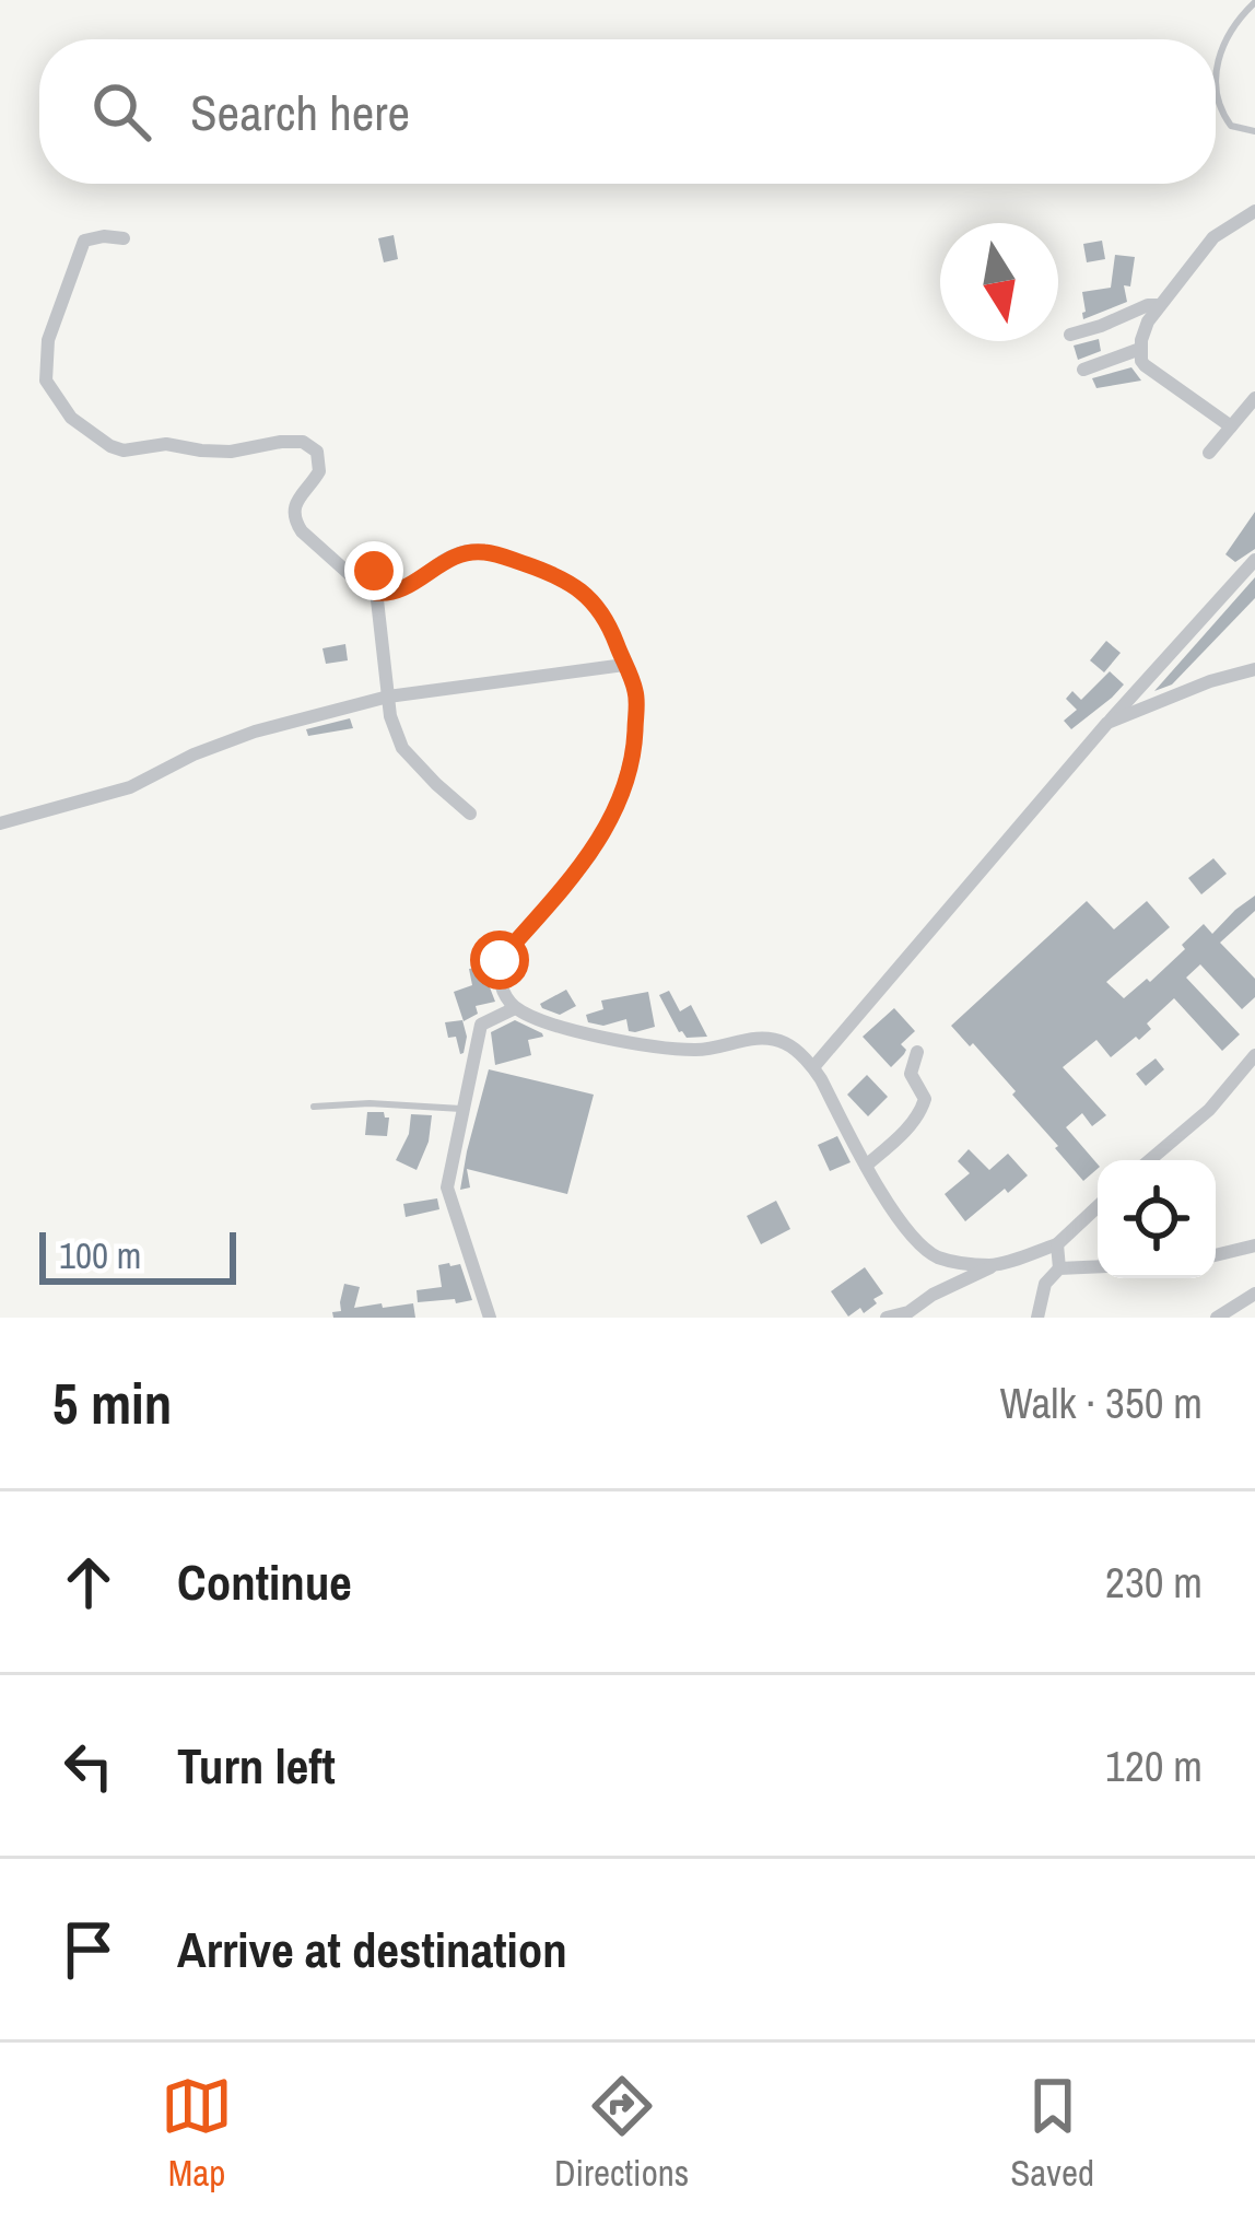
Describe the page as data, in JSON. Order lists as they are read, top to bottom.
{
  "scale_bar": "100 m",
  "north": "bottom",
  "page": {
    "search": "Search here",
    "scale": "100 m",
    "heading": ["5 min", "Walk · 350 m"],
    "list": [
      ["Continue", "230 m"],
      ["Turn left", "120 m"],
      "Arrive at destination"
    ],
    "nav": ["Map", "Directions", "Saved"]
  }
}
